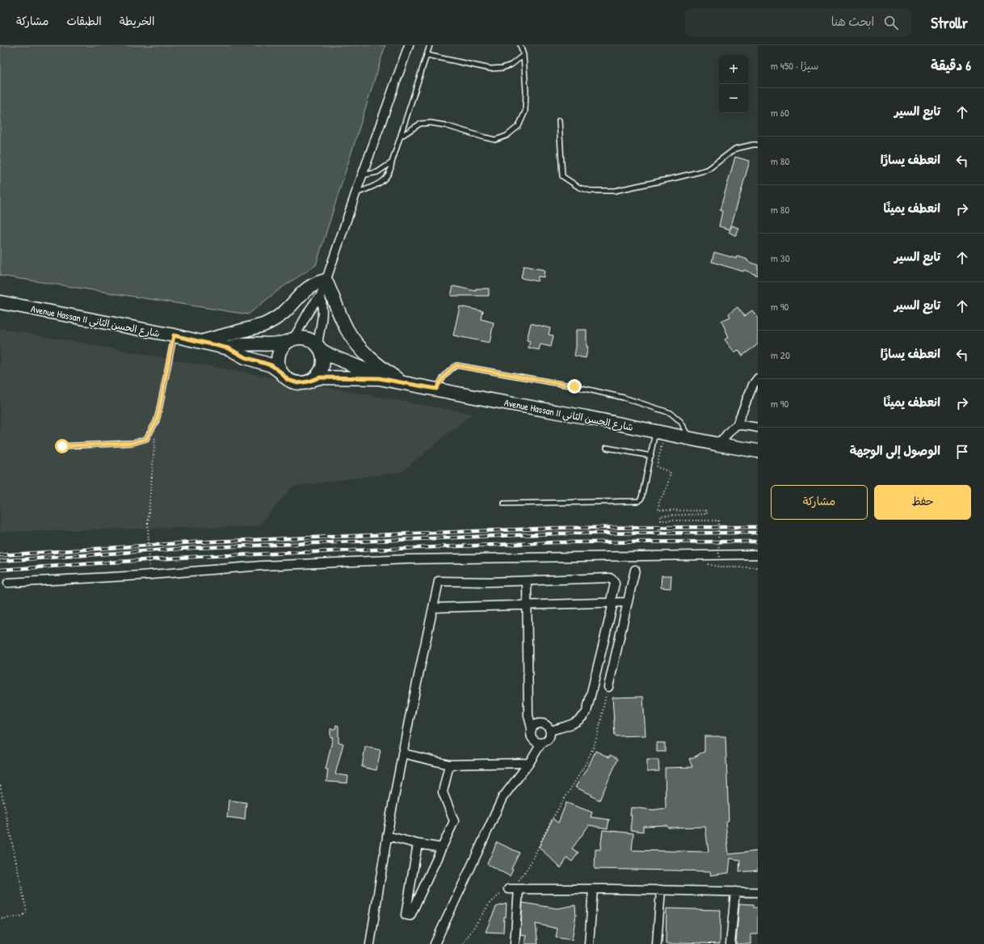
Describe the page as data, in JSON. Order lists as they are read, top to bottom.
{
  "streets": {
    "main road": ["Avenue Hassan II شارع الحسن الثاني"]
  },
  "page": {
    "header": "Strollr",
    "search": "ابحث هنا",
    "nav": ["الخريطة", "الطبقات", "مشاركة"],
    "heading": ["6 دقيقة", "سيرًا · 450 m"],
    "map_buttons": ["+", "−"],
    "list": [
      ["تابع السير", "60 m"],
      ["انعطف يسارًا", "80 m"],
      ["انعطف يمينًا", "80 m"],
      ["تابع السير", "30 m"],
      ["تابع السير", "90 m"],
      ["انعطف يسارًا", "20 m"],
      ["انعطف يمينًا", "90 m"],
      "الوصول إلى الوجهة"
    ],
    "buttons": ["حفظ", "مشاركة"]
  }
}
